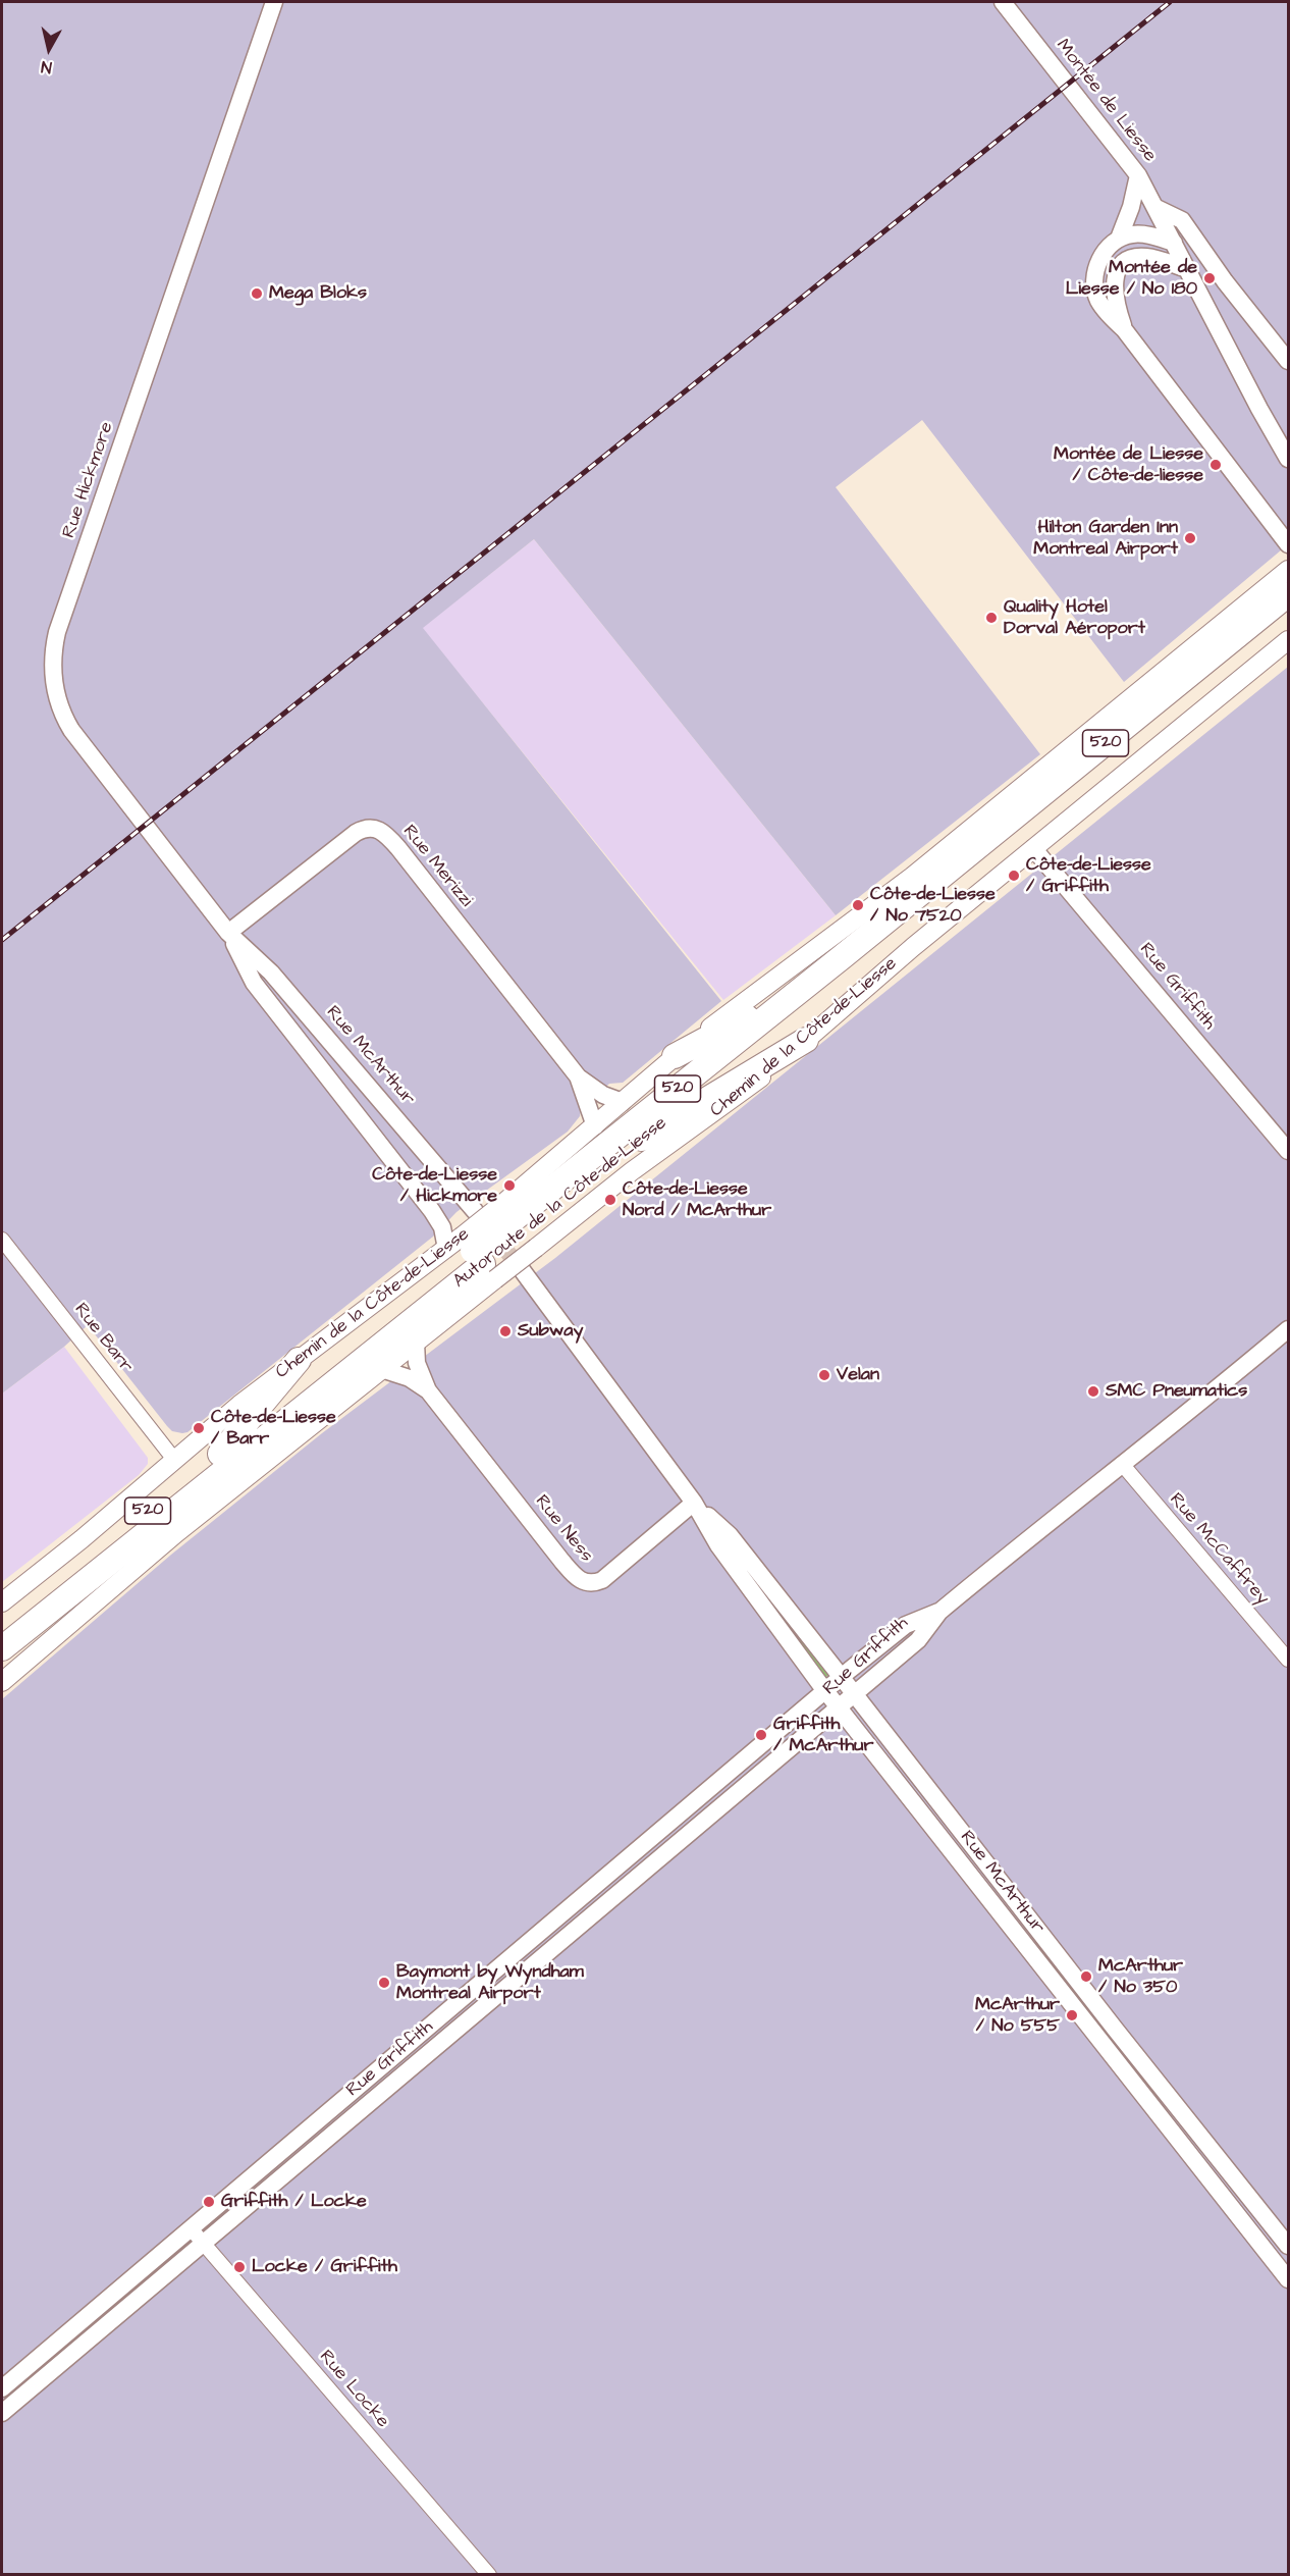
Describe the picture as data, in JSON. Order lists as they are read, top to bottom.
{
  "streets": {
    "highway": ["520", "Autoroute de la Côte-de-Liesse"],
    "main road": ["Chemin de la Côte-de-Liesse"],
    "street": [
      "Montée de Liesse",
      "Rue Hickmore",
      "Rue Merizzi",
      "Rue Griffith",
      "Rue McArthur",
      "Rue Barr",
      "Rue Ness",
      "Rue McCaffrey",
      "Rue Locke"
    ]
  },
  "crossings": [
    ["Rue Hickmore", "Rue Merizzi"],
    ["Rue Hickmore", "Rue McArthur"],
    ["Rue Merizzi", "Chemin de la Côte-de-Liesse"],
    ["Rue Merizzi", "Rue McArthur"],
    ["Rue Griffith", "Chemin de la Côte-de-Liesse"],
    ["Rue Griffith", "Rue McArthur"],
    ["Rue Griffith", "Rue McCaffrey"],
    ["Rue Griffith", "Rue Locke"],
    ["Chemin de la Côte-de-Liesse", "Autoroute de la Côte-de-Liesse"],
    ["Chemin de la Côte-de-Liesse", "Rue Barr"],
    ["Chemin de la Côte-de-Liesse", "Rue Ness"],
    ["Rue McArthur", "Rue Ness"]
  ],
  "places": [
    "Montée de Liesse / No 180",
    "Mega Bloks",
    "Montée de Liesse / Côte-de-liesse",
    "Hilton Garden Inn Montreal Airport",
    "Quality Hotel Dorval Aéroport",
    "Côte-de-Liesse / Griffith",
    "Côte-de-Liesse / No 7520",
    "Côte-de-Liesse / Hickmore",
    "Côte-de-Liesse Nord / McArthur",
    "Subway",
    "Velan",
    "SMC Pneumatics",
    "Côte-de-Liesse / Barr",
    "Griffith / McArthur",
    "McArthur / No 350",
    "Baymont by Wyndham Montreal Airport",
    "McArthur / No 555",
    "Griffith / Locke",
    "Locke / Griffith"
  ],
  "north": "bottom"
}
